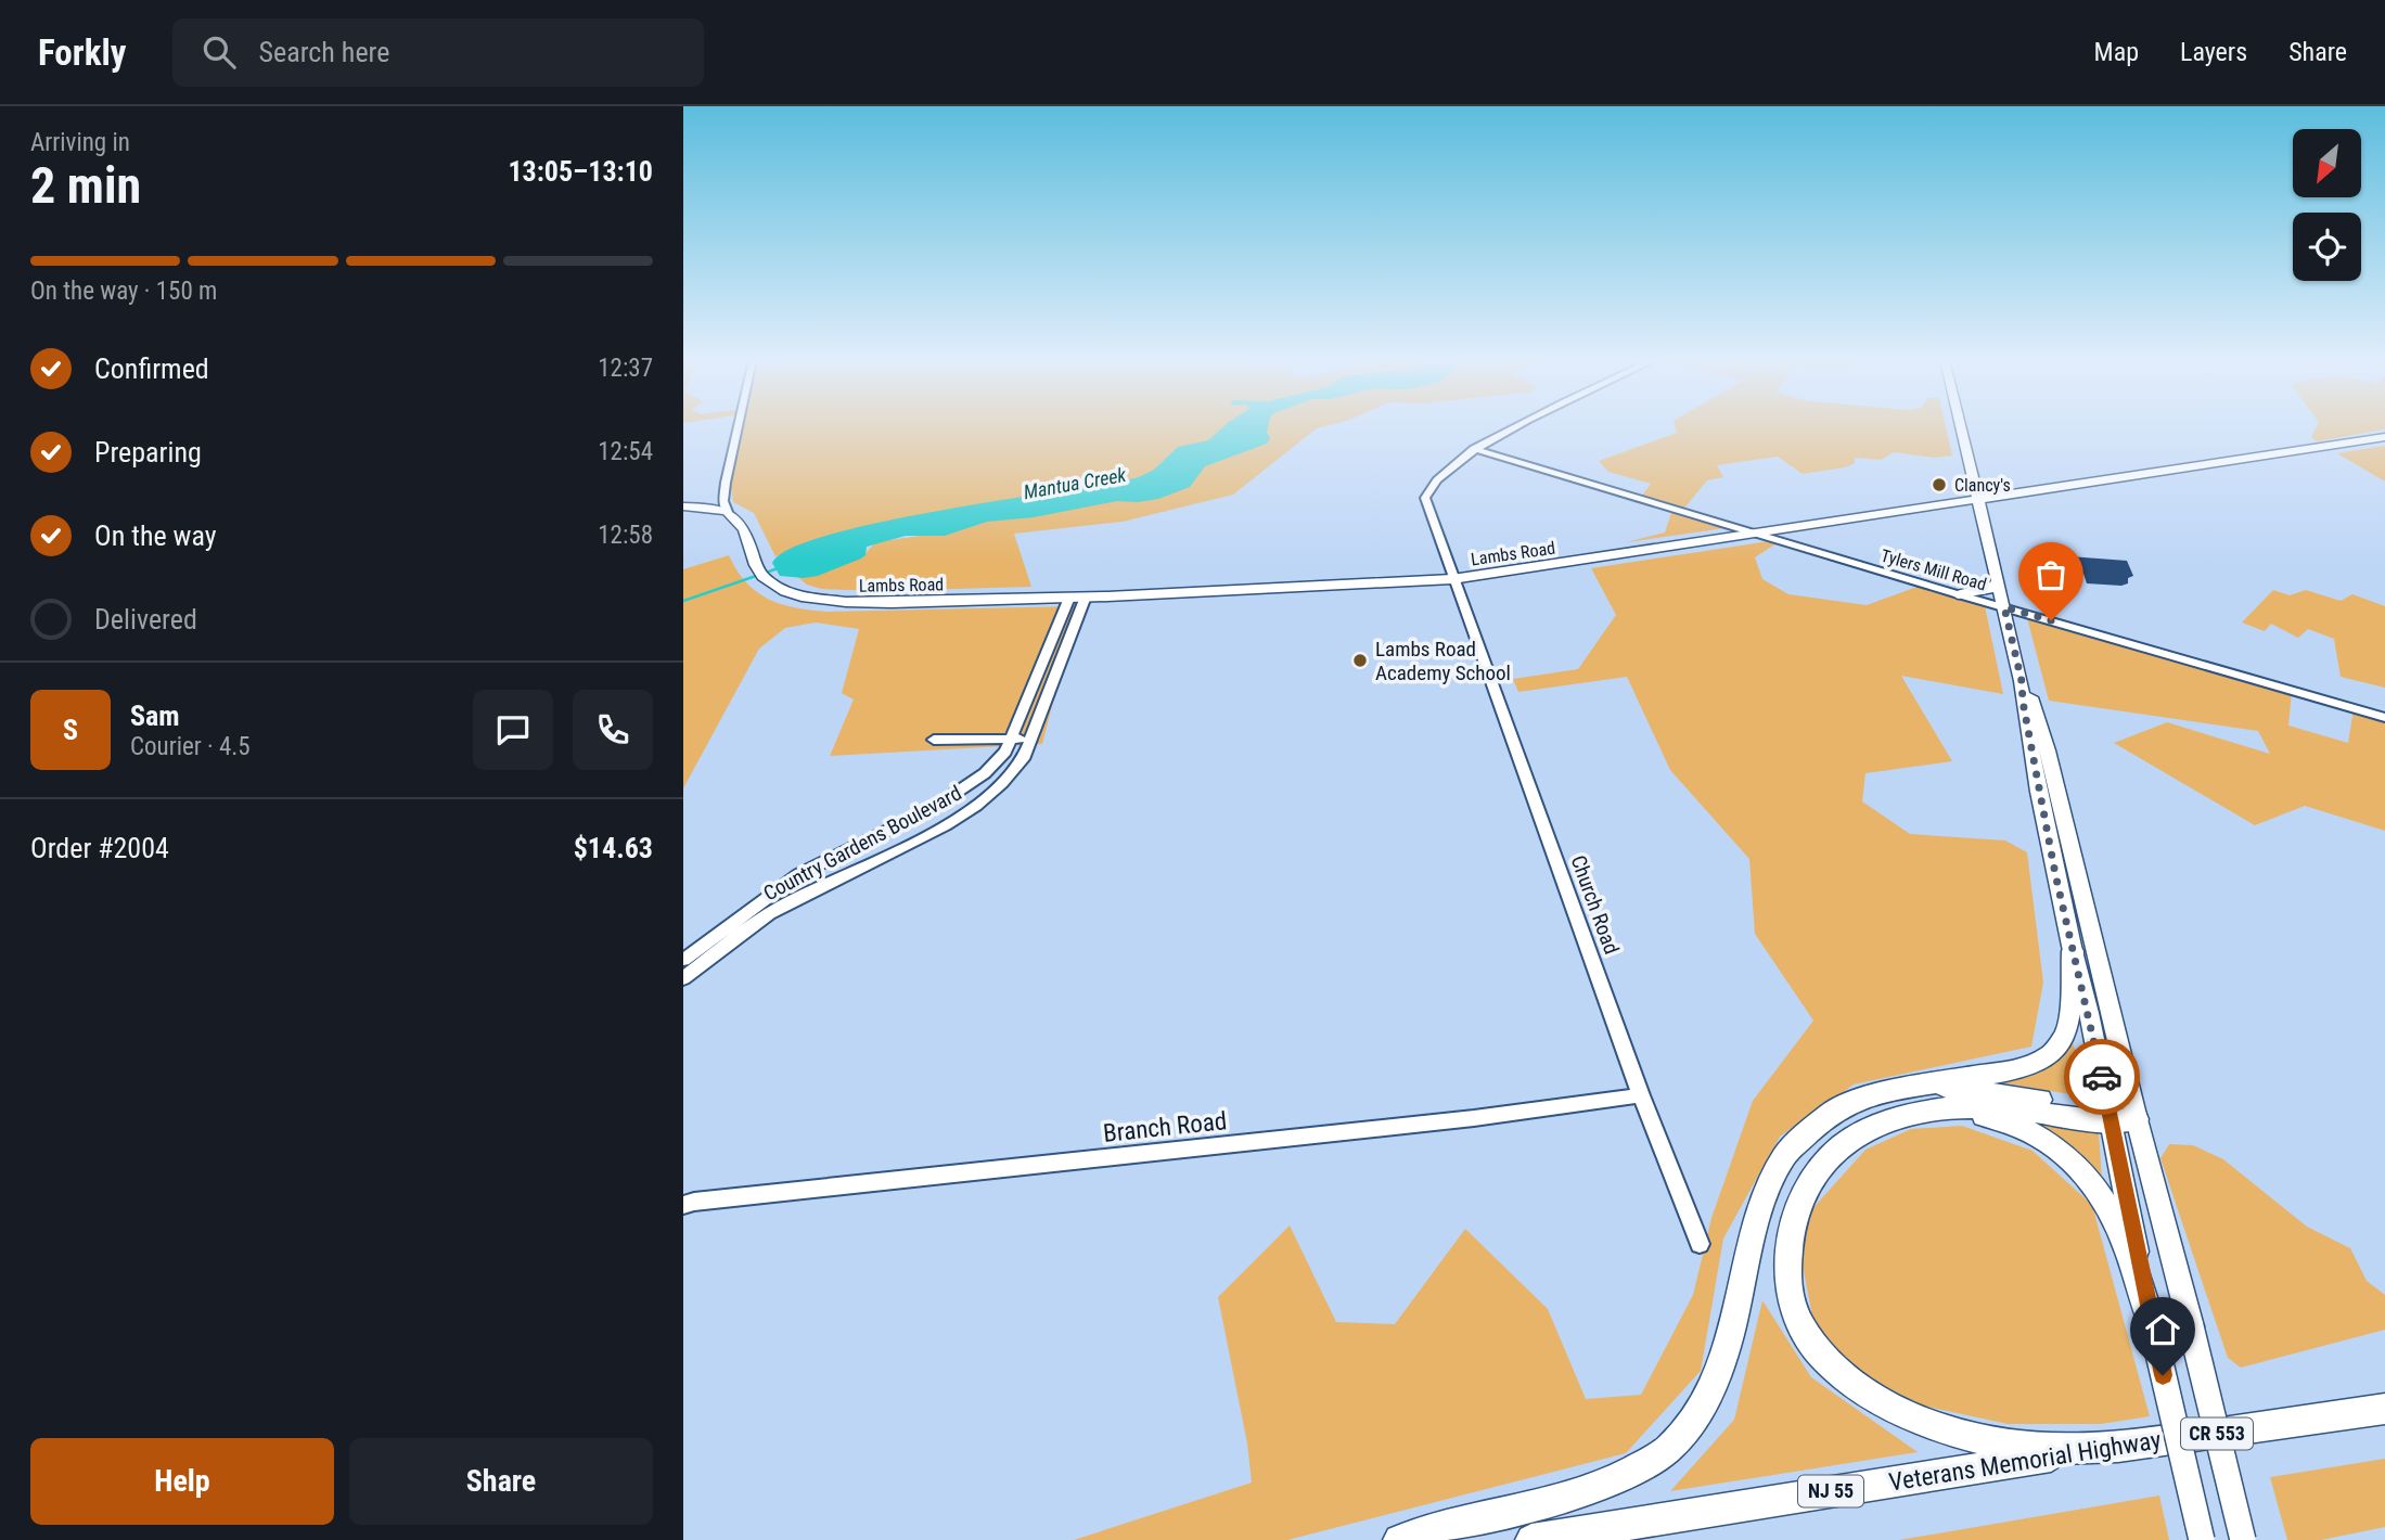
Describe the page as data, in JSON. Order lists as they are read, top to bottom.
{
  "streets": {
    "highway": ["Veterans Memorial Highway", "NJ 55"],
    "main road": ["Lambs Road", "CR 553"],
    "street": [
      "Tylers Mill Road",
      "Country Gardens Boulevard",
      "Church Road",
      "Branch Road"
    ]
  },
  "crossings": [
    ["Lambs Road", "Tylers Mill Road"],
    ["Lambs Road", "Country Gardens Boulevard"],
    ["Lambs Road", "Church Road"],
    ["Lambs Road", "CR 553"],
    ["Tylers Mill Road", "Church Road"],
    ["Tylers Mill Road", "CR 553"],
    ["Church Road", "Branch Road"]
  ],
  "water": ["Mantua Creek"],
  "places": ["Clancy's", "Lambs Road Academy School"],
  "north": "bottom left",
  "page": {
    "header": "Forkly",
    "search": "Search here",
    "nav": ["Map", "Layers", "Share"],
    "heading": ["2 min", "Arriving in", "13:05–13:10"],
    "panel": [
      "Sam",
      "Courier · 4.5",
      "Order #2004",
      "$14.63"
    ],
    "bar": "On the way · 150 m",
    "list": [
      ["Confirmed", "12:37"],
      ["Preparing", "12:54"],
      ["On the way", "12:58"],
      "Delivered"
    ],
    "round": "S",
    "buttons": ["Help", "Share"]
  }
}
